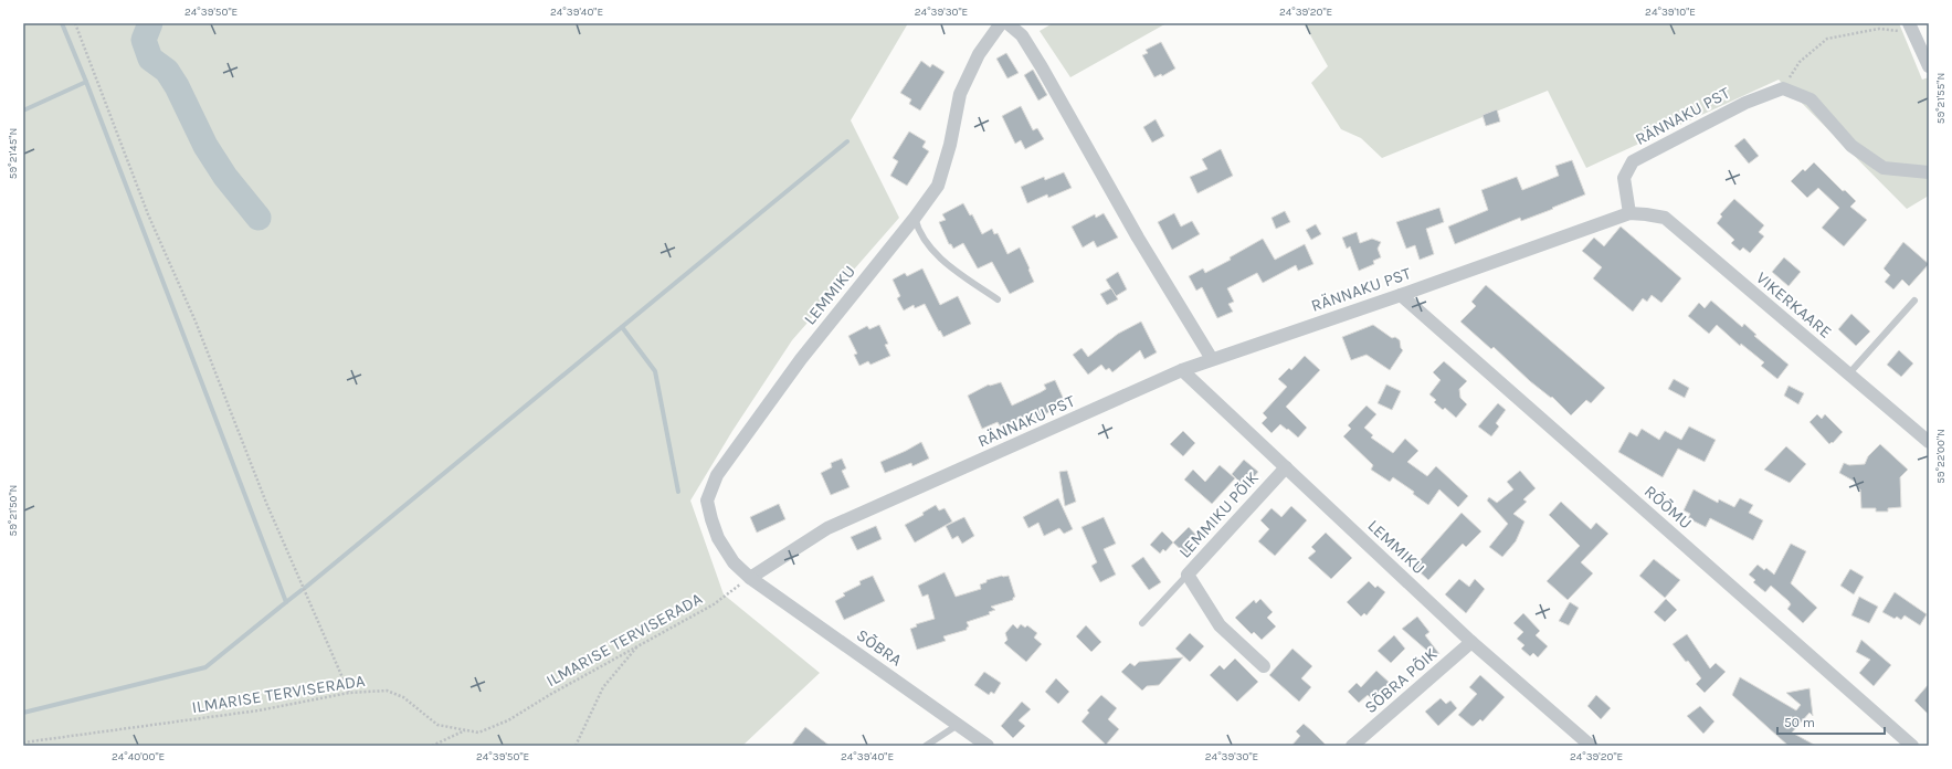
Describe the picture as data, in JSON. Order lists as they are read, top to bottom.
{
  "streets": {
    "street": [
      "RÄNNAKU PST",
      "LEMMIKU",
      "VIKERKAARE",
      "RÕÕMU",
      "LEMMIKU PÕIK",
      "SÕBRA",
      "SÕBRA PÕIK"
    ],
    "path": ["ILMARISE TERVISERADA"]
  },
  "crossings": [
    ["RÄNNAKU PST", "LEMMIKU"],
    ["RÄNNAKU PST", "VIKERKAARE"],
    ["RÄNNAKU PST", "RÕÕMU"],
    ["RÄNNAKU PST", "ILMARISE TERVISERADA"],
    ["RÄNNAKU PST", "SÕBRA"],
    ["LEMMIKU", "LEMMIKU PÕIK"],
    ["LEMMIKU", "ILMARISE TERVISERADA"],
    ["LEMMIKU", "SÕBRA"],
    ["LEMMIKU", "SÕBRA PÕIK"],
    ["ILMARISE TERVISERADA", "SÕBRA"]
  ],
  "scale_bar": "50 m",
  "coordinates": [
    "24°39'50\"E",
    "24°39'40\"E",
    "24°39'30\"E",
    "24°39'20\"E",
    "24°39'10\"E",
    "59°21'55\"N",
    "59°21'45\"N",
    "59°22'00\"N",
    "59°21'50\"N",
    "24°40'00\"E"
  ]
}
